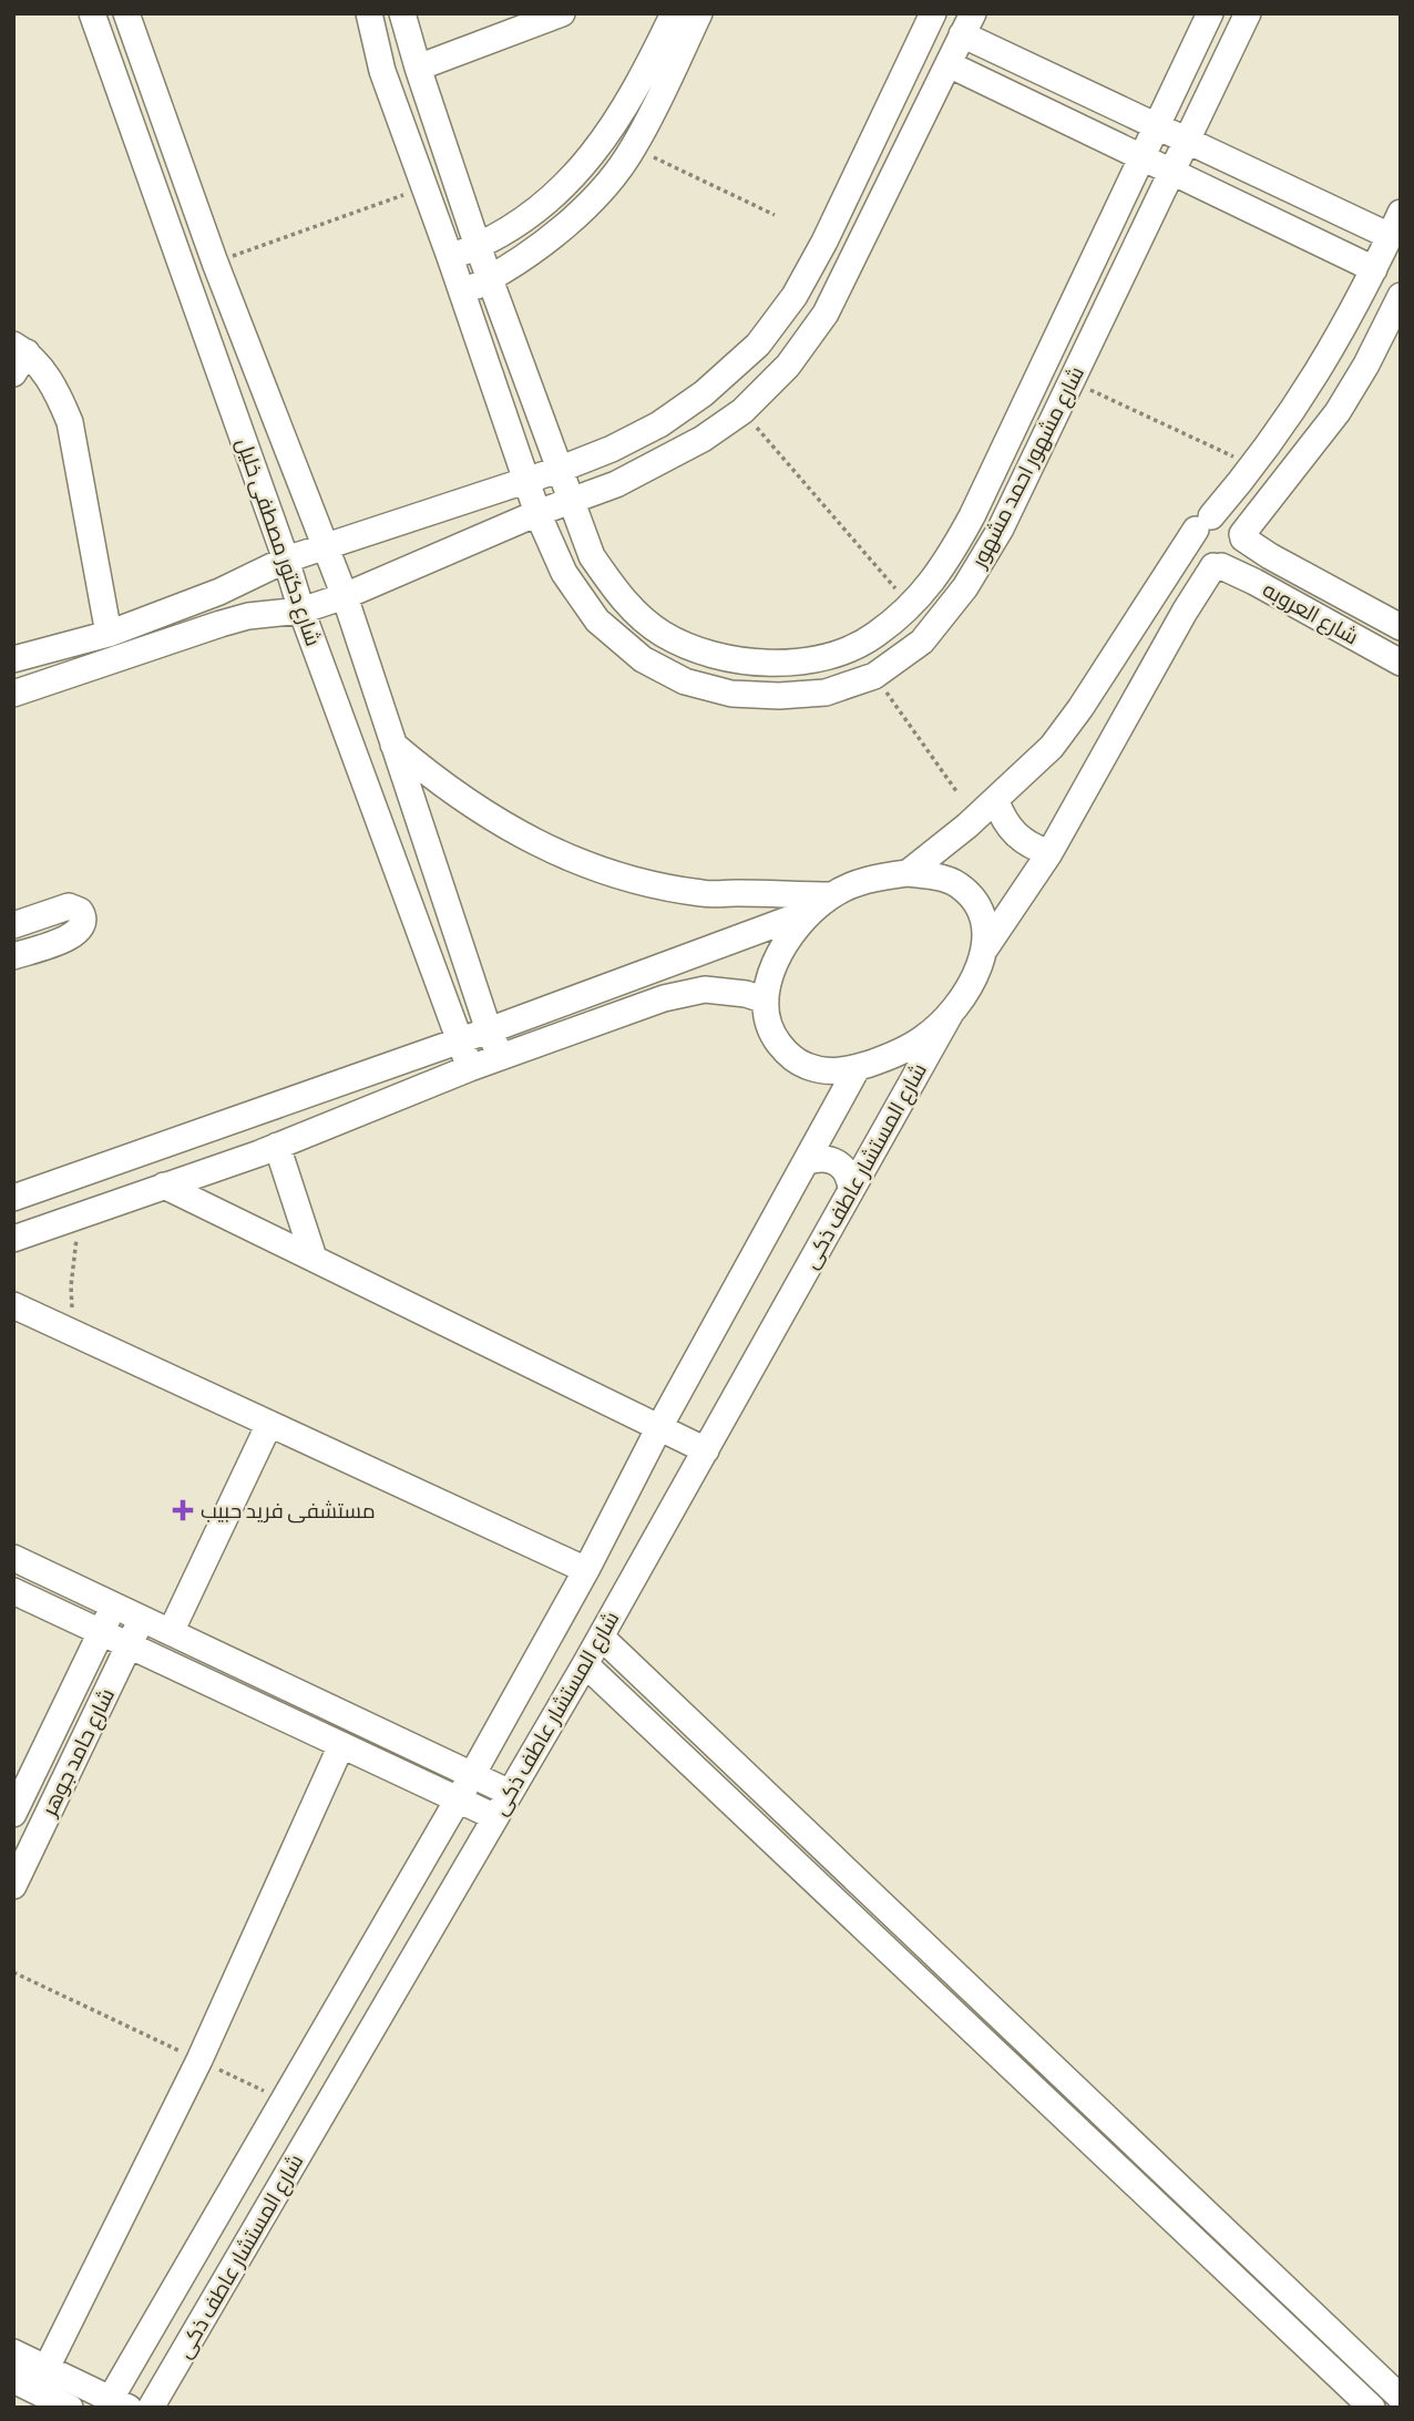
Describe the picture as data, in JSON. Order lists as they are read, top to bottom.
{
  "streets": {
    "street": [
      "شارع مشهور احمد مشهور",
      "شارع دكتور مصطفى خليل",
      "شارع العروبه",
      "شارع المستشار عاطف ذكى",
      "شارع حامد جوهر"
    ]
  },
  "places": {
    "health": ["مستشفى فريد حبيب"]
  }
}
